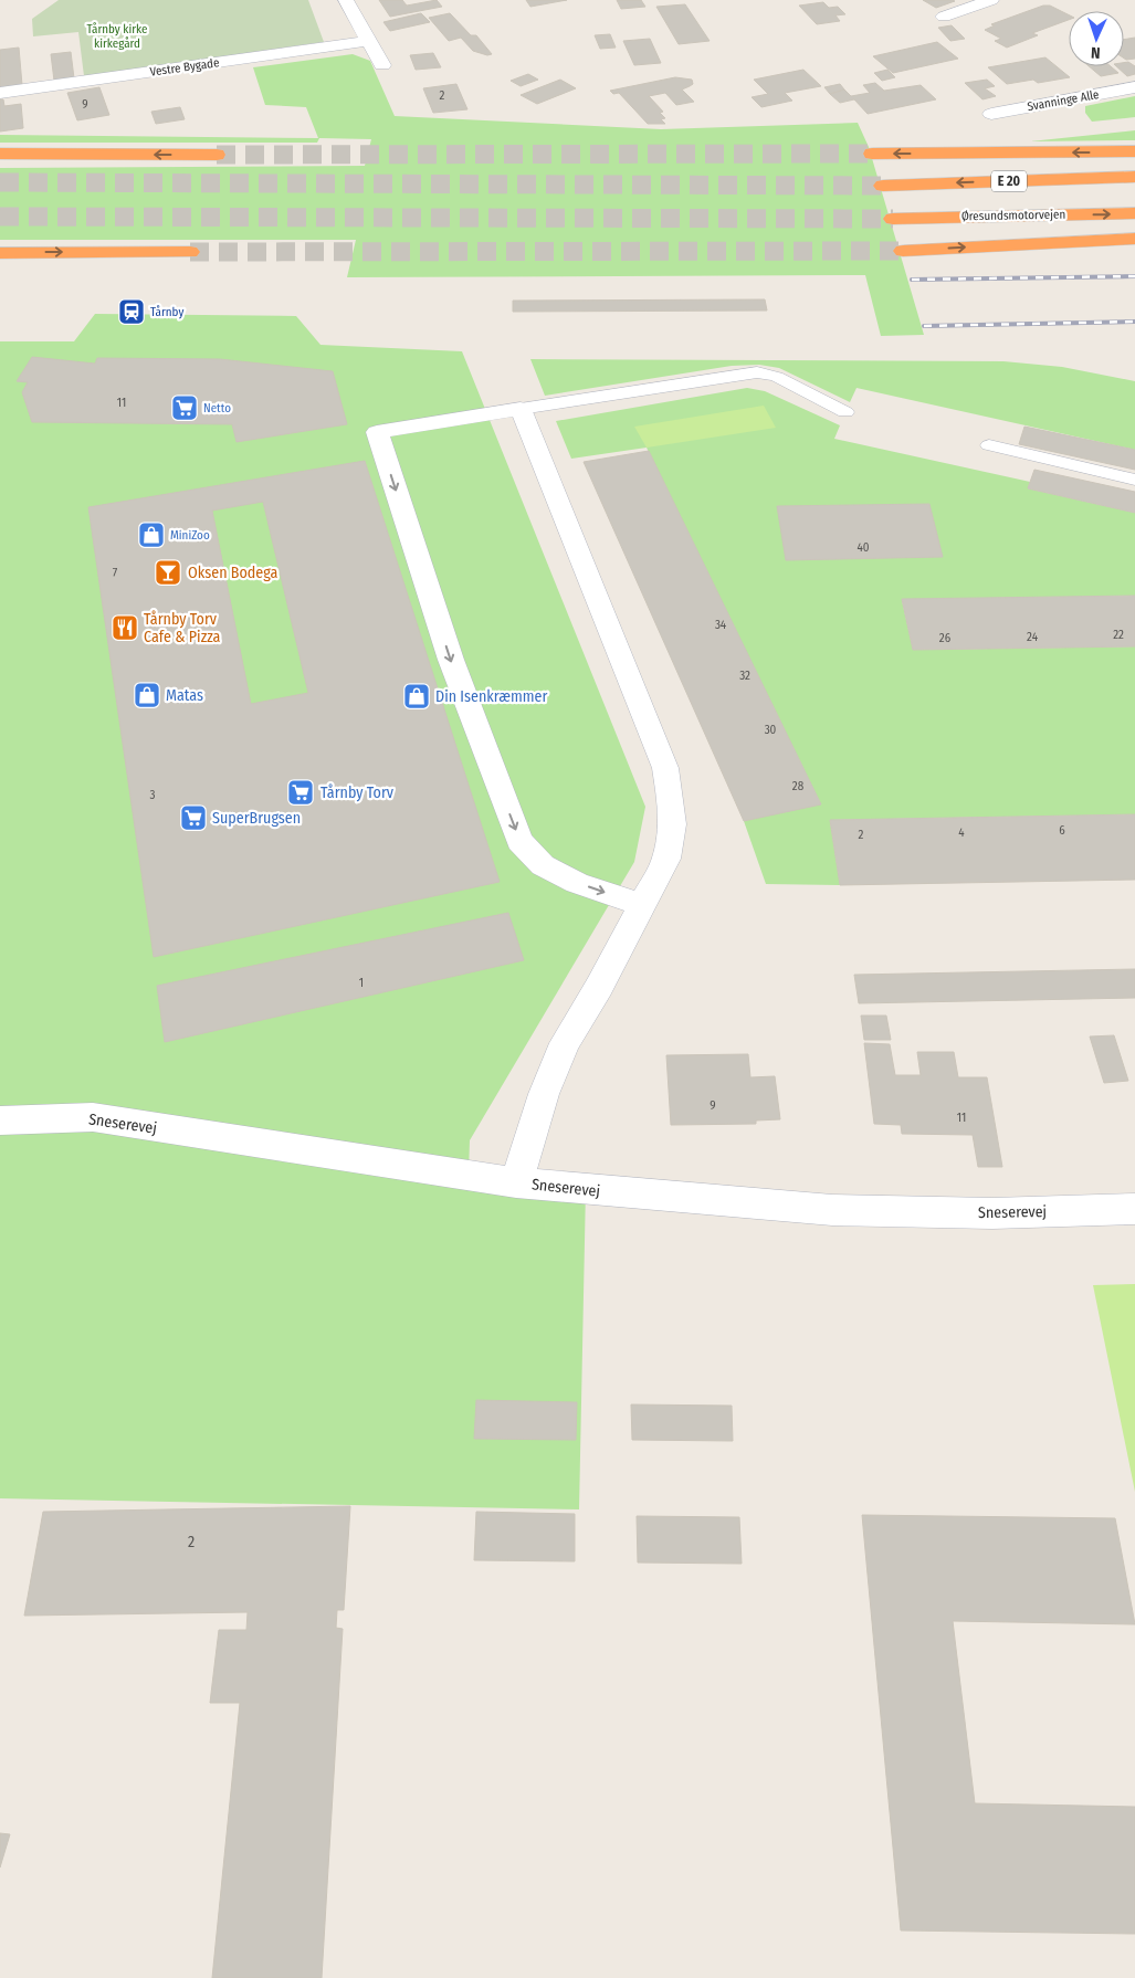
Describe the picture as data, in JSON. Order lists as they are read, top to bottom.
{
  "streets": {
    "highway": ["E 20", "Øresundsmotorvejen"],
    "street": ["Vestre Bygade", "Svanninge Alle", "Sneserevej"]
  },
  "parks": ["Tårnby kirke kirkegård"],
  "places": {
    "station": ["Tårnby"],
    "supermarket": ["Netto", "Tårnby Torv", "SuperBrugsen"],
    "shop": ["MiniZoo", "Matas", "Din Isenkræmmer"],
    "bar": ["Oksen Bodega"],
    "restaurant": ["Tårnby Torv Cafe & Pizza"]
  },
  "house_numbers": [
    "2",
    "9",
    "11",
    "40",
    "7",
    "34",
    "22",
    "24",
    "26",
    "32",
    "30",
    "28",
    "3",
    "6",
    "4",
    "2",
    "1",
    "9",
    "11",
    "2"
  ],
  "north": "bottom"
}
